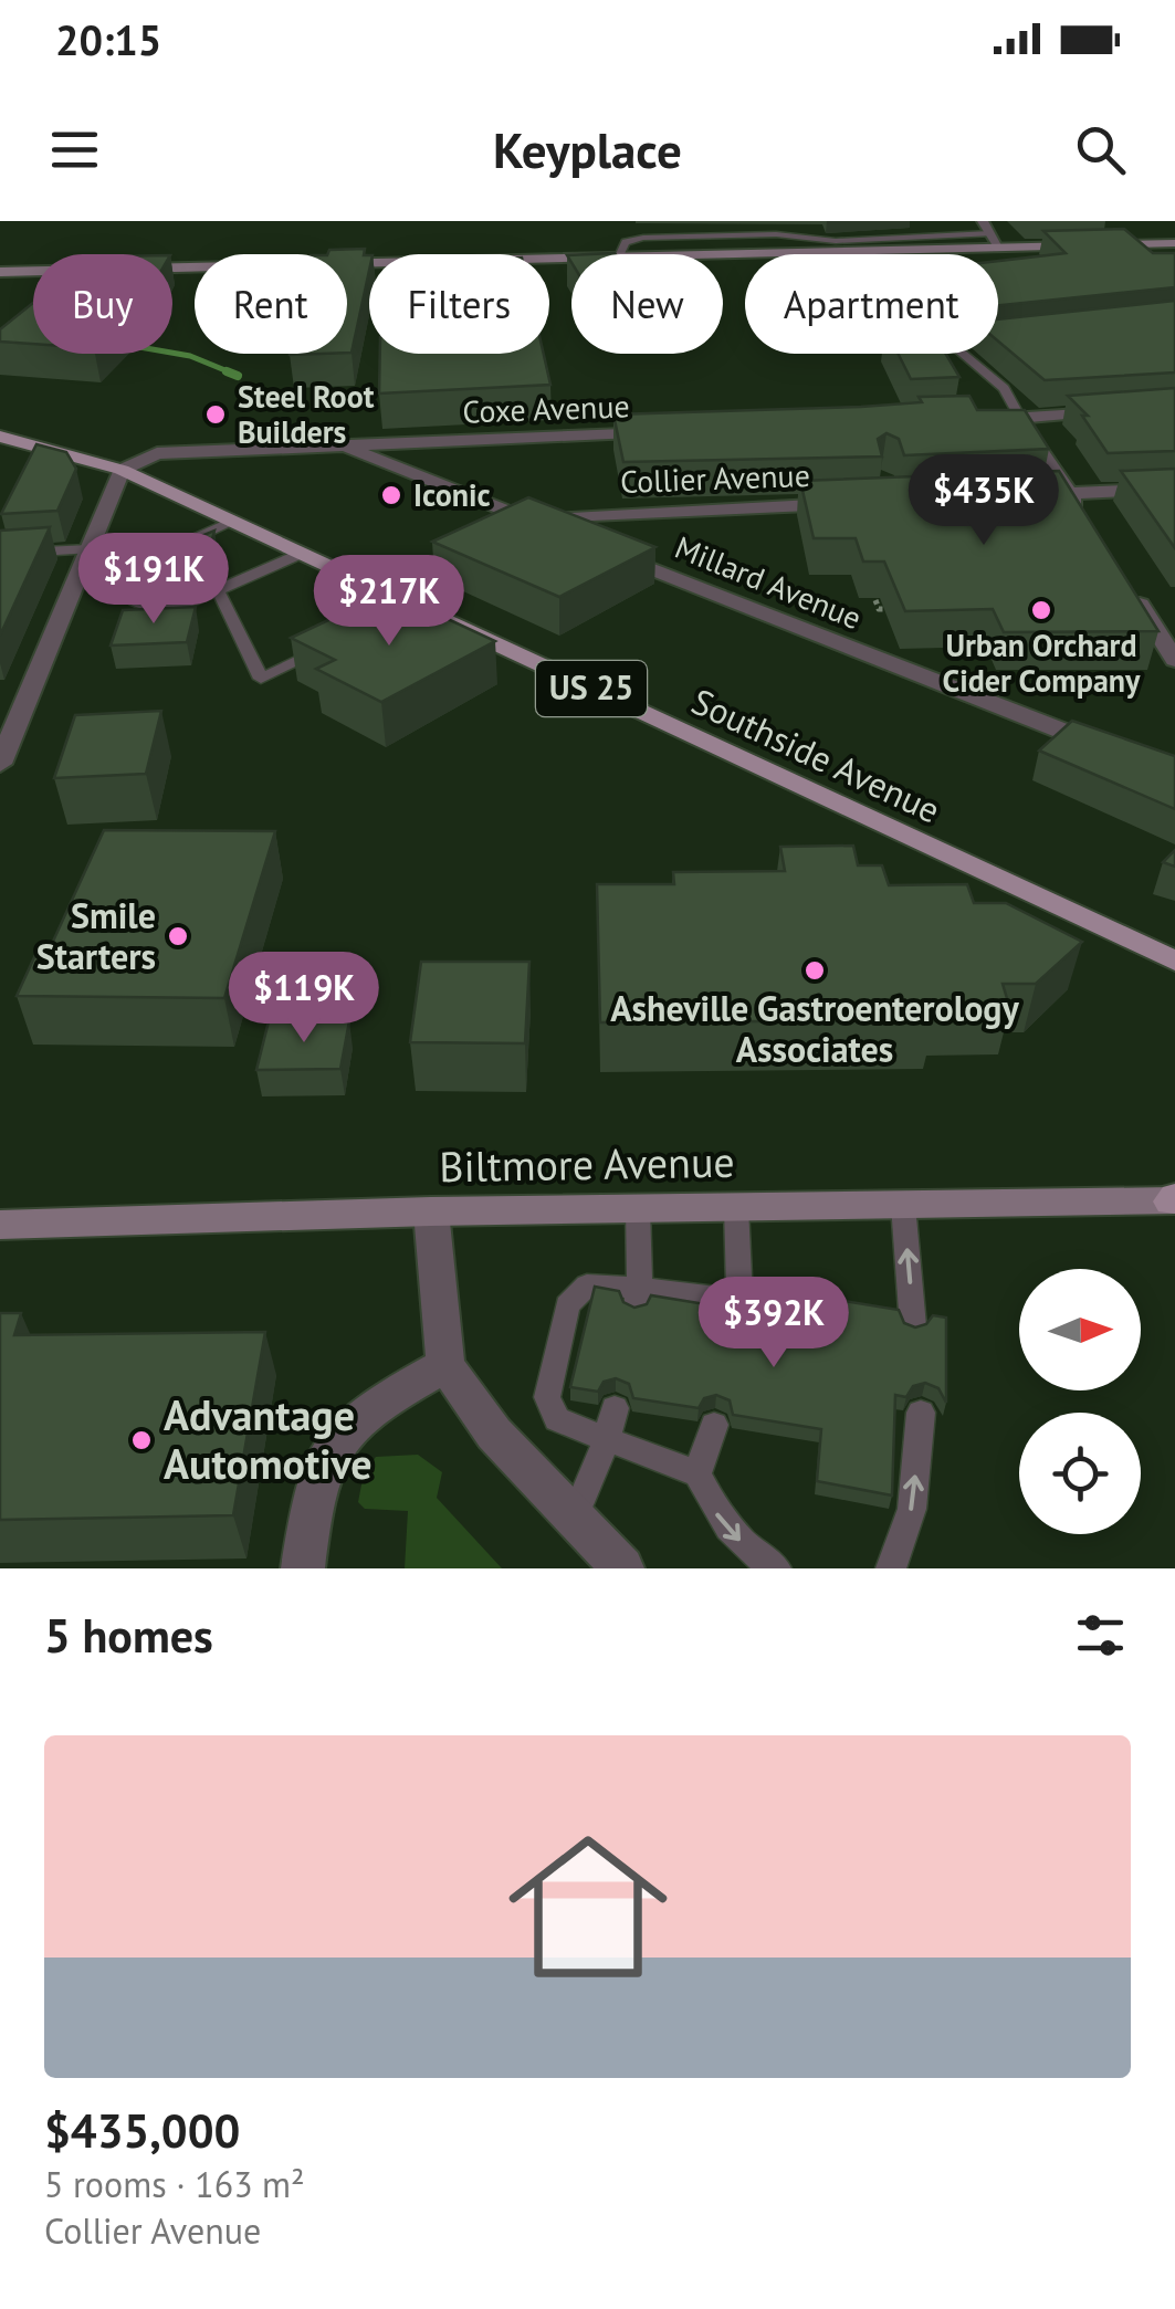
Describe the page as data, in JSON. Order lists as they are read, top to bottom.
{
  "streets": {
    "main road": ["US 25", "Southside Avenue", "Biltmore Avenue"],
    "street": ["Coxe Avenue", "Collier Avenue", "Millard Avenue"]
  },
  "crossings": [
    ["Coxe Avenue", "Millard Avenue"],
    ["Coxe Avenue", "Southside Avenue"],
    ["Collier Avenue", "Millard Avenue"]
  ],
  "places": [
    "Steel Root Builders",
    "Iconic",
    "Urban Orchard Cider Company",
    "Smile Starters",
    "Asheville Gastroenterology Associates",
    "Advantage Automotive"
  ],
  "north": "right",
  "page": {
    "status": "20:15",
    "header": "Keyplace",
    "chip": [
      "Buy",
      "Rent",
      "Filters",
      "New",
      "Apartment"
    ],
    "price": [
      "$435K",
      "$191K",
      "$217K",
      "$119K",
      "$392K"
    ],
    "heading": "5 homes",
    "list": [
      {
        "name": "$435,000",
        "note": "5 rooms · 163 m² · Collier Avenue"
      }
    ]
  }
}
